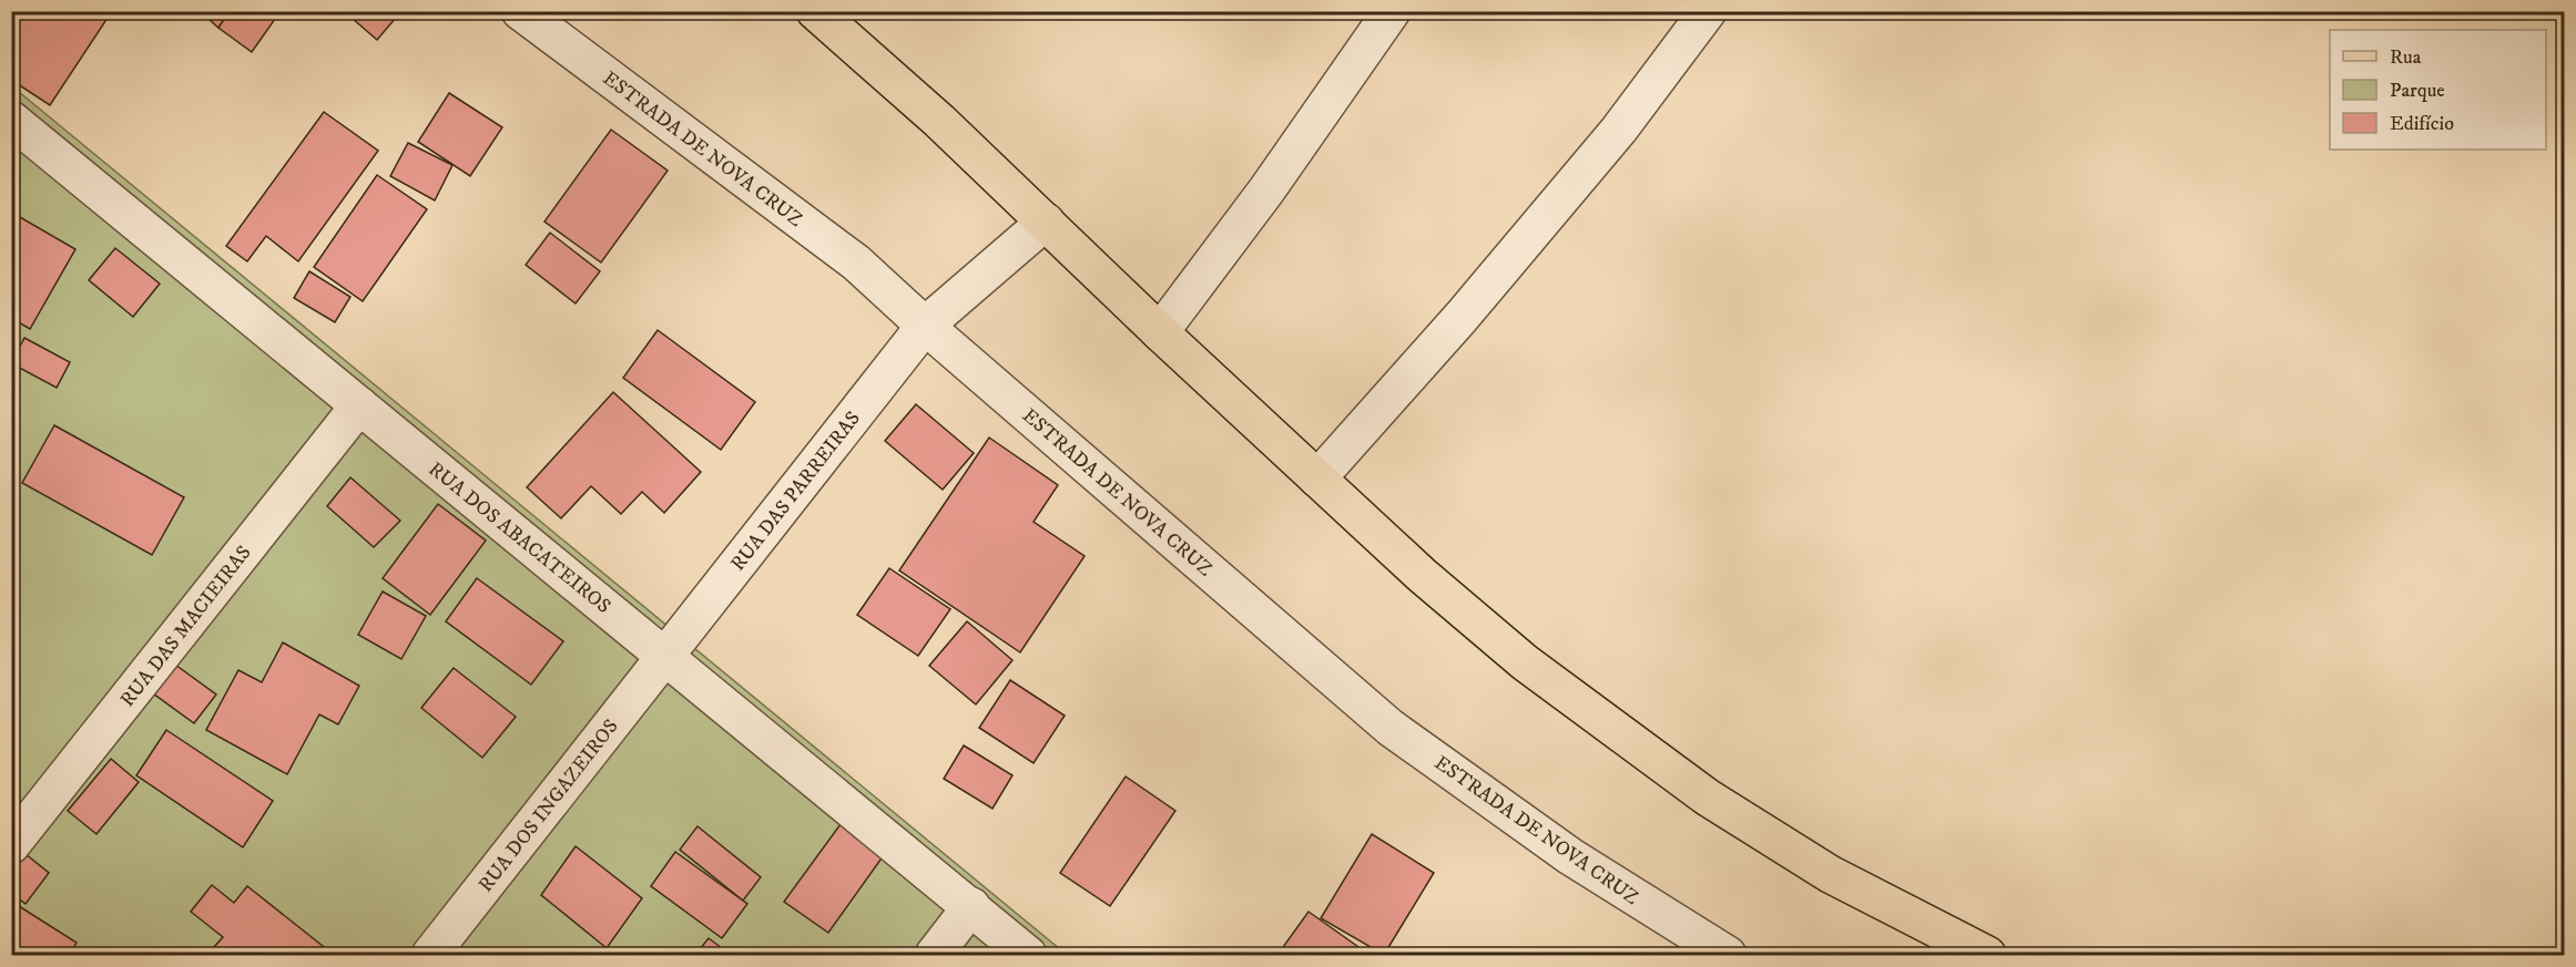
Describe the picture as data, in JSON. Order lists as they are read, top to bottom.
{
  "streets": {
    "street": [
      "ESTRADA DE NOVA CRUZ",
      "RUA DAS PARREIRAS",
      "RUA DOS ABACATEIROS",
      "RUA DAS MACIEIRAS",
      "RUA DOS INGAZEIROS"
    ]
  },
  "crossings": [
    ["ESTRADA DE NOVA CRUZ", "RUA DAS PARREIRAS"],
    ["RUA DAS PARREIRAS", "RUA DOS ABACATEIROS"],
    ["RUA DAS PARREIRAS", "RUA DOS INGAZEIROS"],
    ["RUA DOS ABACATEIROS", "RUA DAS MACIEIRAS"],
    ["RUA DOS ABACATEIROS", "RUA DOS INGAZEIROS"]
  ],
  "legend": ["Rua", "Parque", "Edifício"]
}
